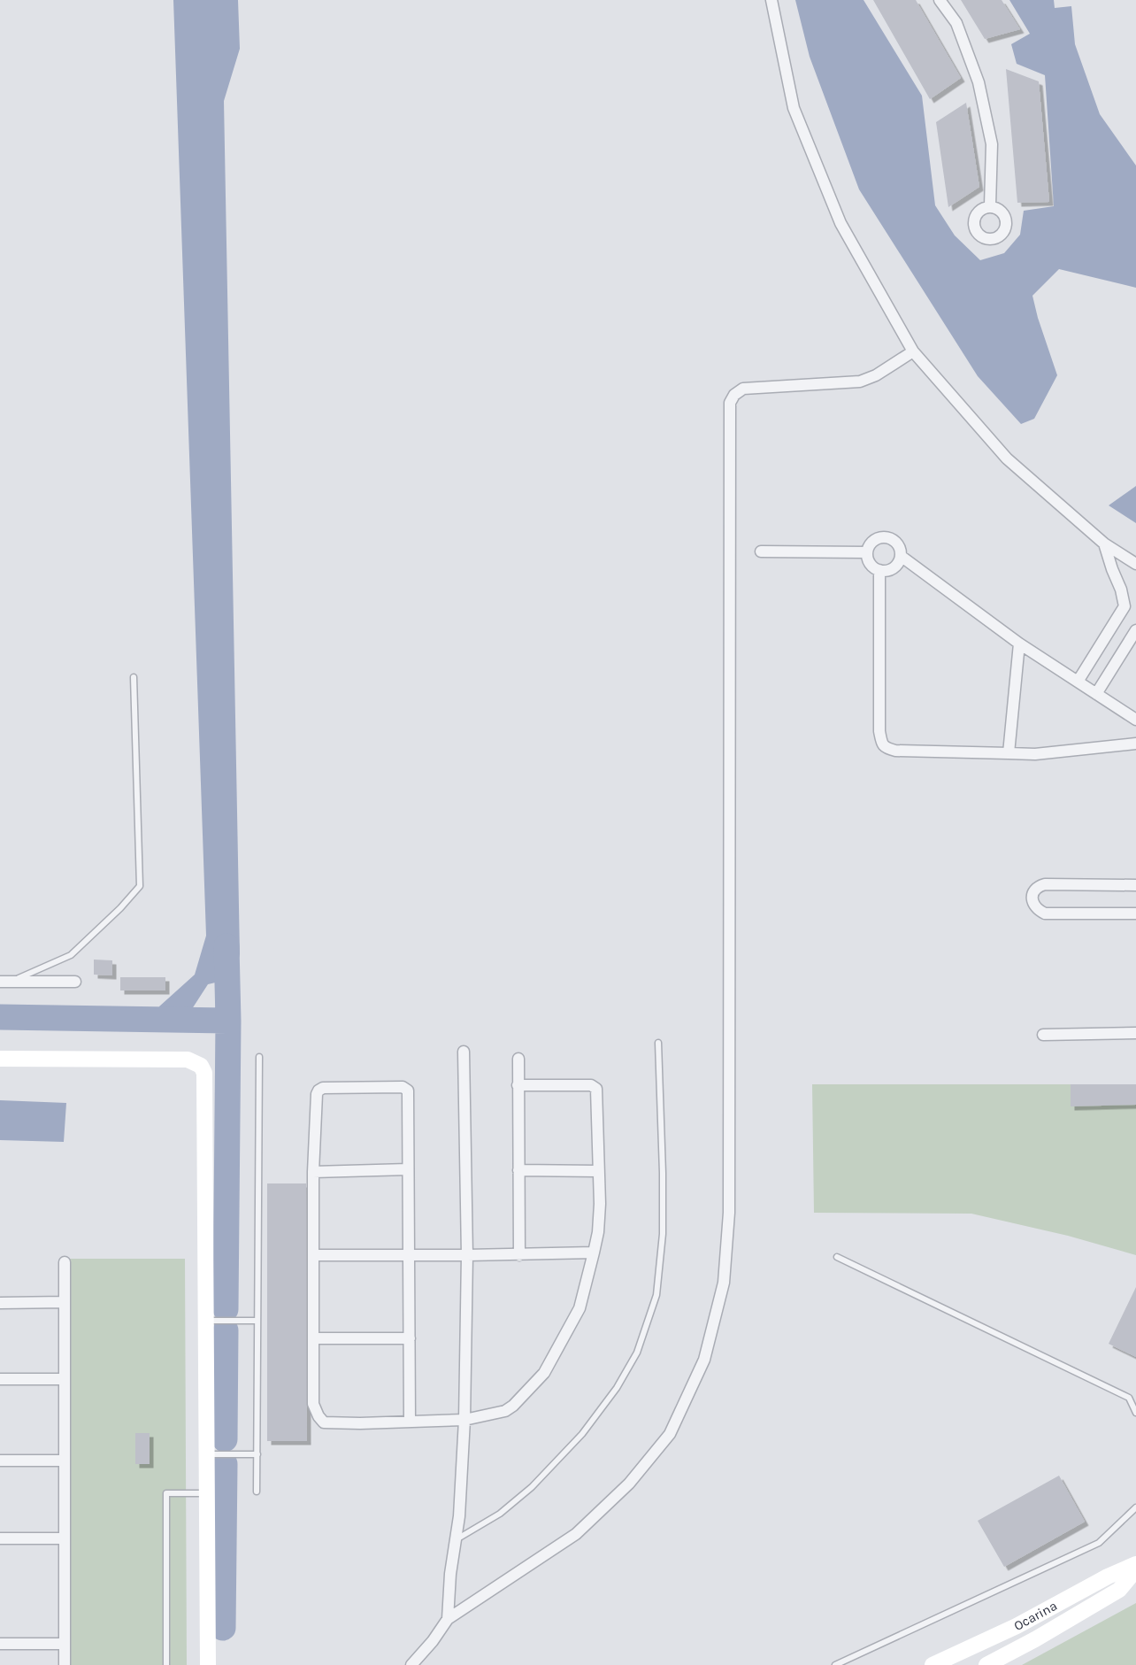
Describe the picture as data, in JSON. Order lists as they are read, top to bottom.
{
  "streets": {
    "main road": ["Ocarina"]
  }
}
